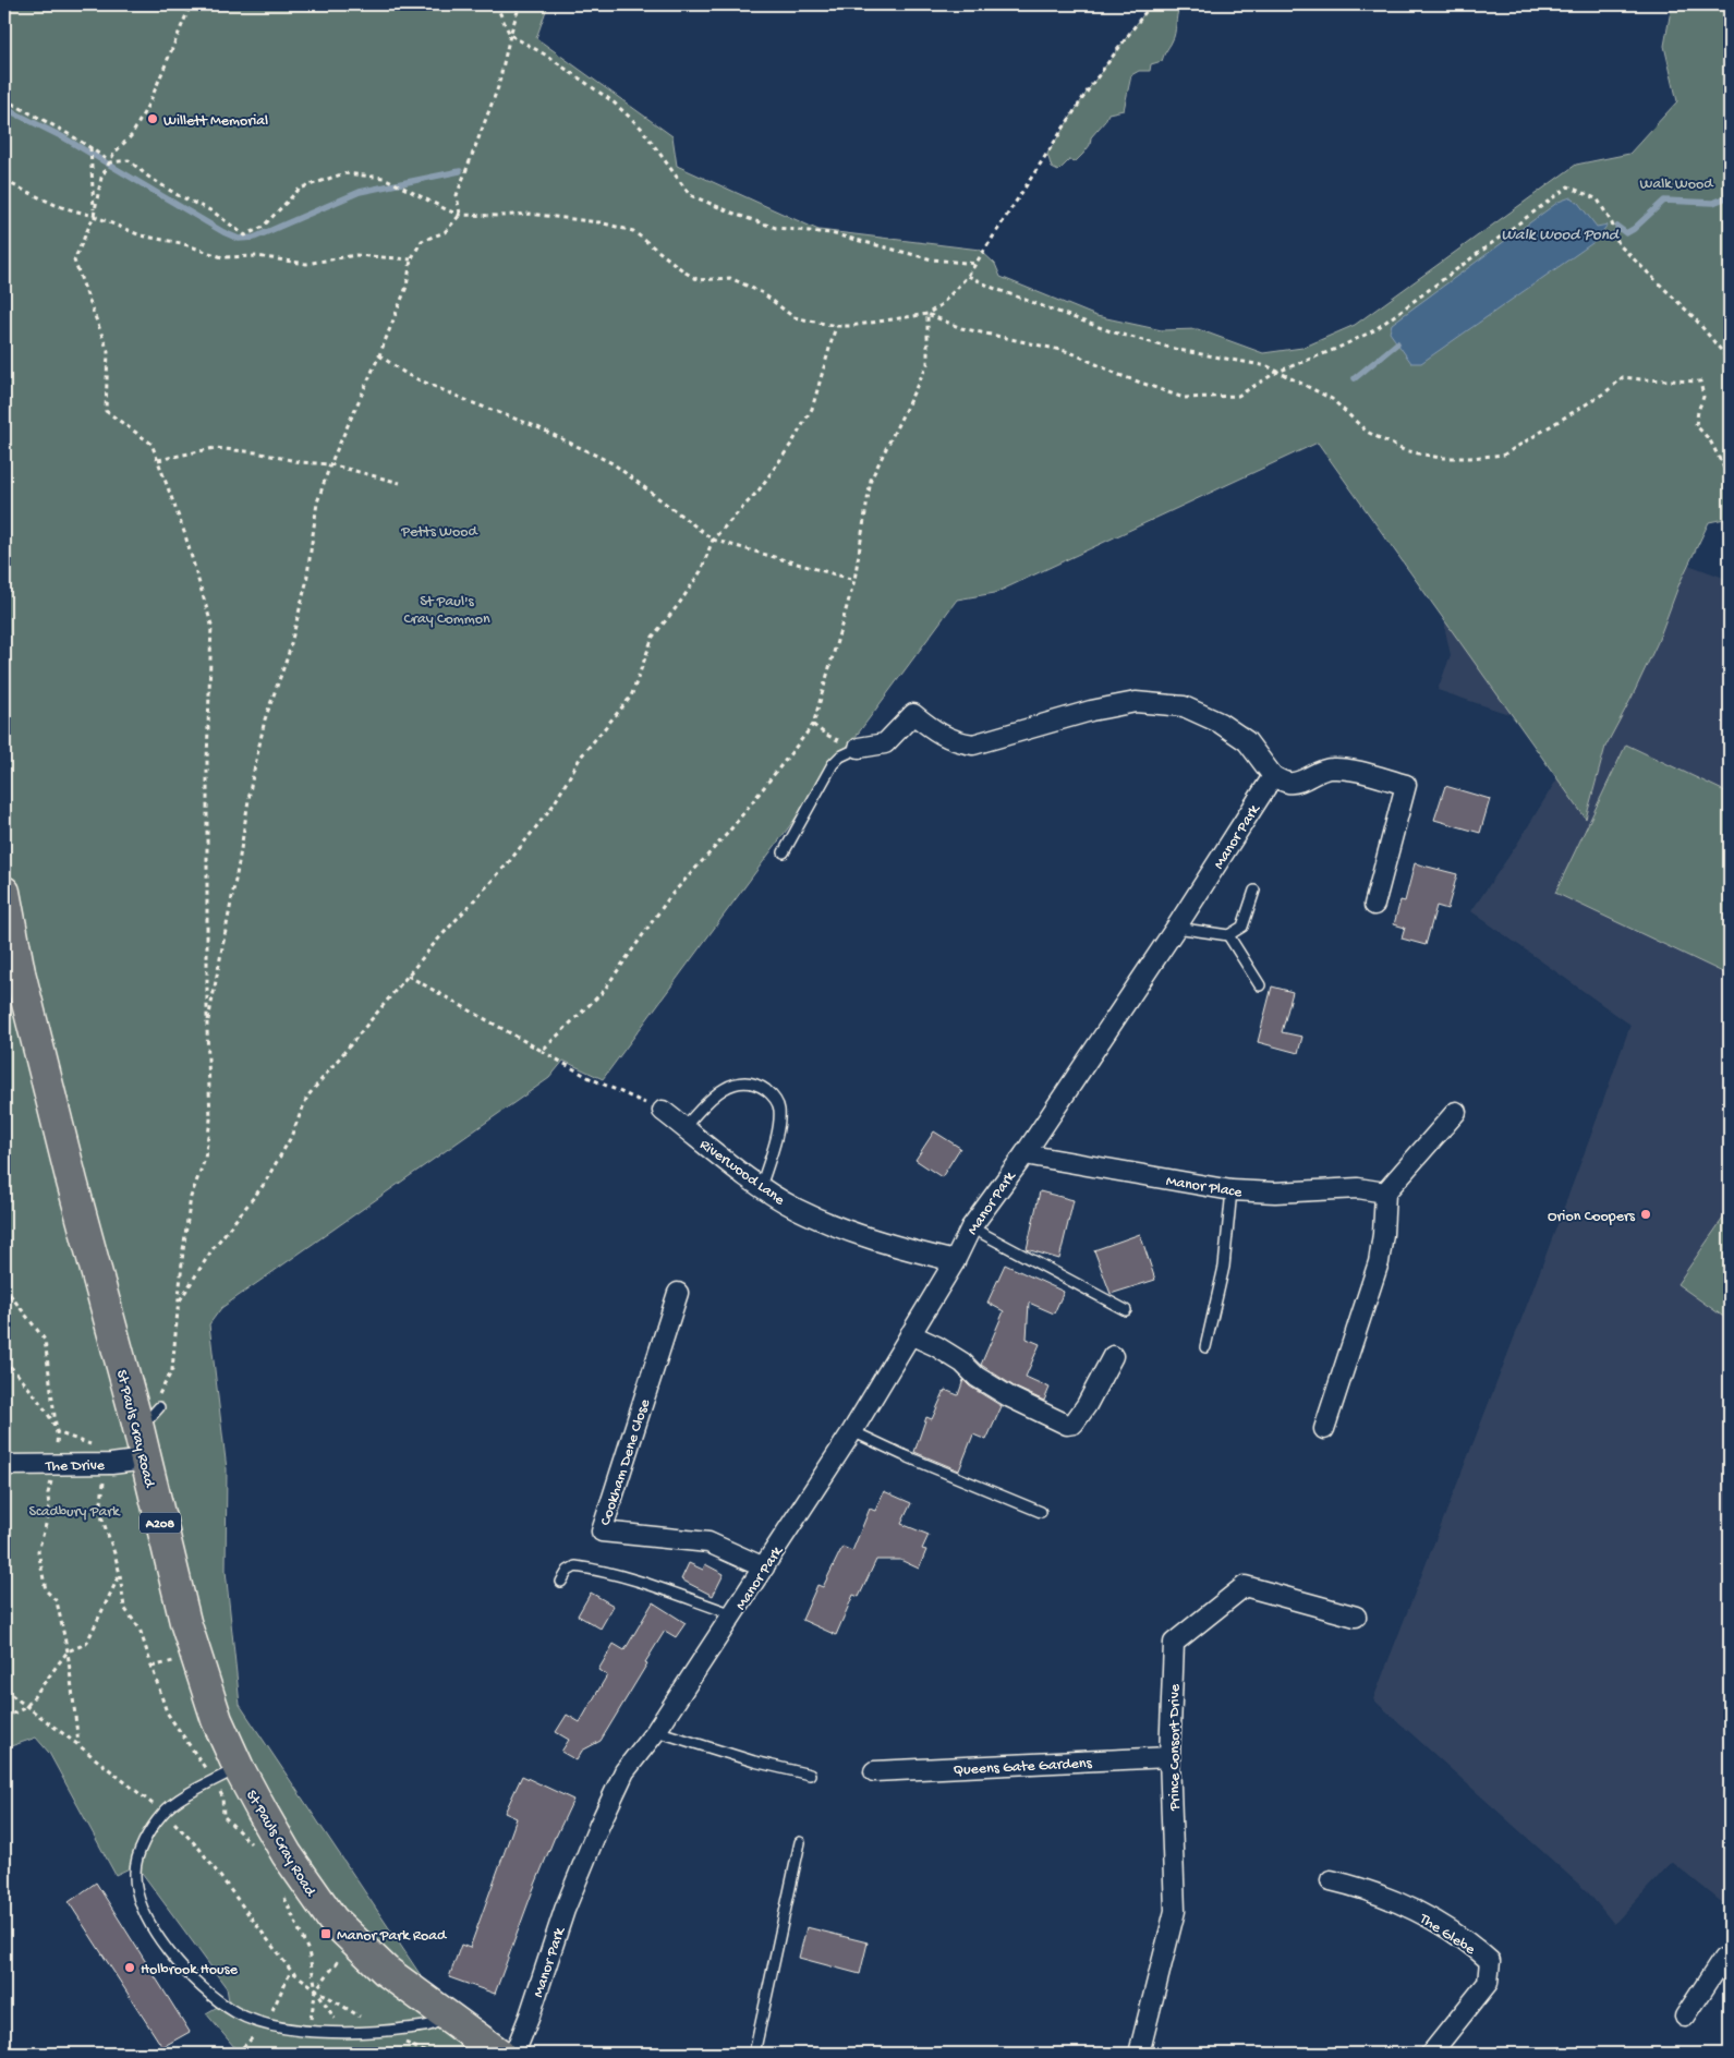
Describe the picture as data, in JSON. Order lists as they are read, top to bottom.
{
  "streets": {
    "main road": ["St Pauls Cray Road", "A208"],
    "street": [
      "Manor Park",
      "Riverwood Lane",
      "Manor Place",
      "Cookham Dene Close",
      "The Drive",
      "Prince Consort Drive",
      "Queens Gate Gardens",
      "The Glebe"
    ]
  },
  "crossings": [
    ["Manor Park", "Riverwood Lane"],
    ["Manor Park", "Manor Place"],
    ["Manor Park", "Cookham Dene Close"],
    ["St Pauls Cray Road", "The Drive"],
    ["Prince Consort Drive", "Queens Gate Gardens"]
  ],
  "water": ["Walk Wood Pond"],
  "parks": [
    "Walk Wood",
    "Petts Wood",
    "St Paul's Cray Common",
    "Scadbury Park"
  ],
  "places": {
    "other": ["Willett Memorial", "Orion Coopers", "Holbrook House"],
    "transit": ["Manor Park Road"]
  }
}
